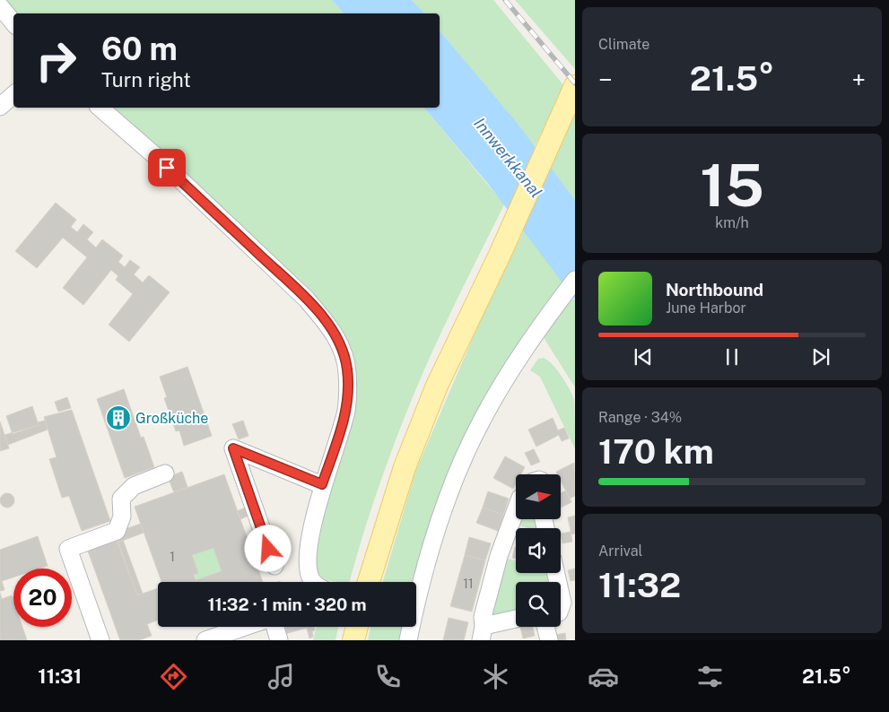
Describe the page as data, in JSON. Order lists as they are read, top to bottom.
{
  "water": ["Innwerkkanal"],
  "places": {
    "building": ["Großküche"]
  },
  "house_numbers": ["1", "11"],
  "north": "right",
  "page": {
    "tile": [
      "Climate",
      ["15", "km/h"],
      ["Range · 34%", "170 km"],
      ["Arrival", "11:32"]
    ],
    "turn": ["60 m", "Turn right"],
    "heat": ["−", "21.5°", "+"],
    "song": ["Northbound", "June Harbor"],
    "limit": "20",
    "trip": "11:32 · 1 min · 320 m",
    "tabs": ["11:31", "21.5°"]
  }
}
